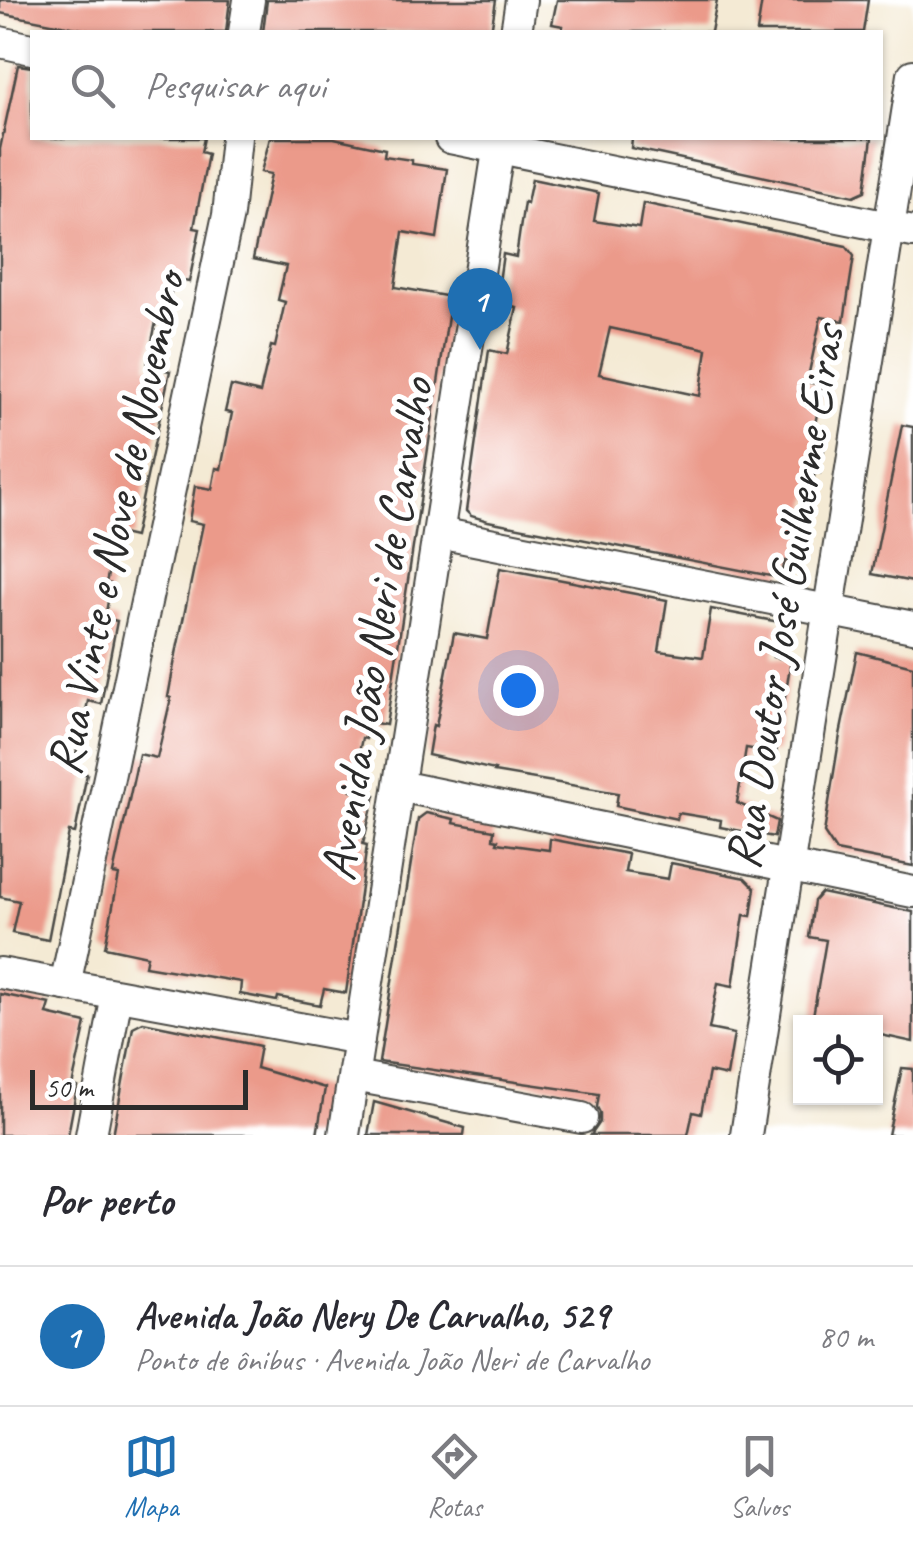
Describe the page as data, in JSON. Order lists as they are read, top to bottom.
{
  "streets": {
    "street": ["Rua Vinte e Nove de Novembro", "Rua Doutor José Guilherme Eiras", "Avenida João Neri de Carvalho"]
  },
  "scale_bar": "50 m",
  "page": {
    "search": "Pesquisar aqui",
    "pins": "1",
    "scale": "50 m",
    "heading": "Por perto",
    "list": [
      {
        "mark": "1",
        "name": "Avenida João Nery De Carvalho, 529",
        "note": "Ponto de ônibus · Avenida João Neri de Carvalho",
        "value": "80 m"
      }
    ],
    "nav": ["Mapa", "Rotas", "Salvos"]
  }
}
